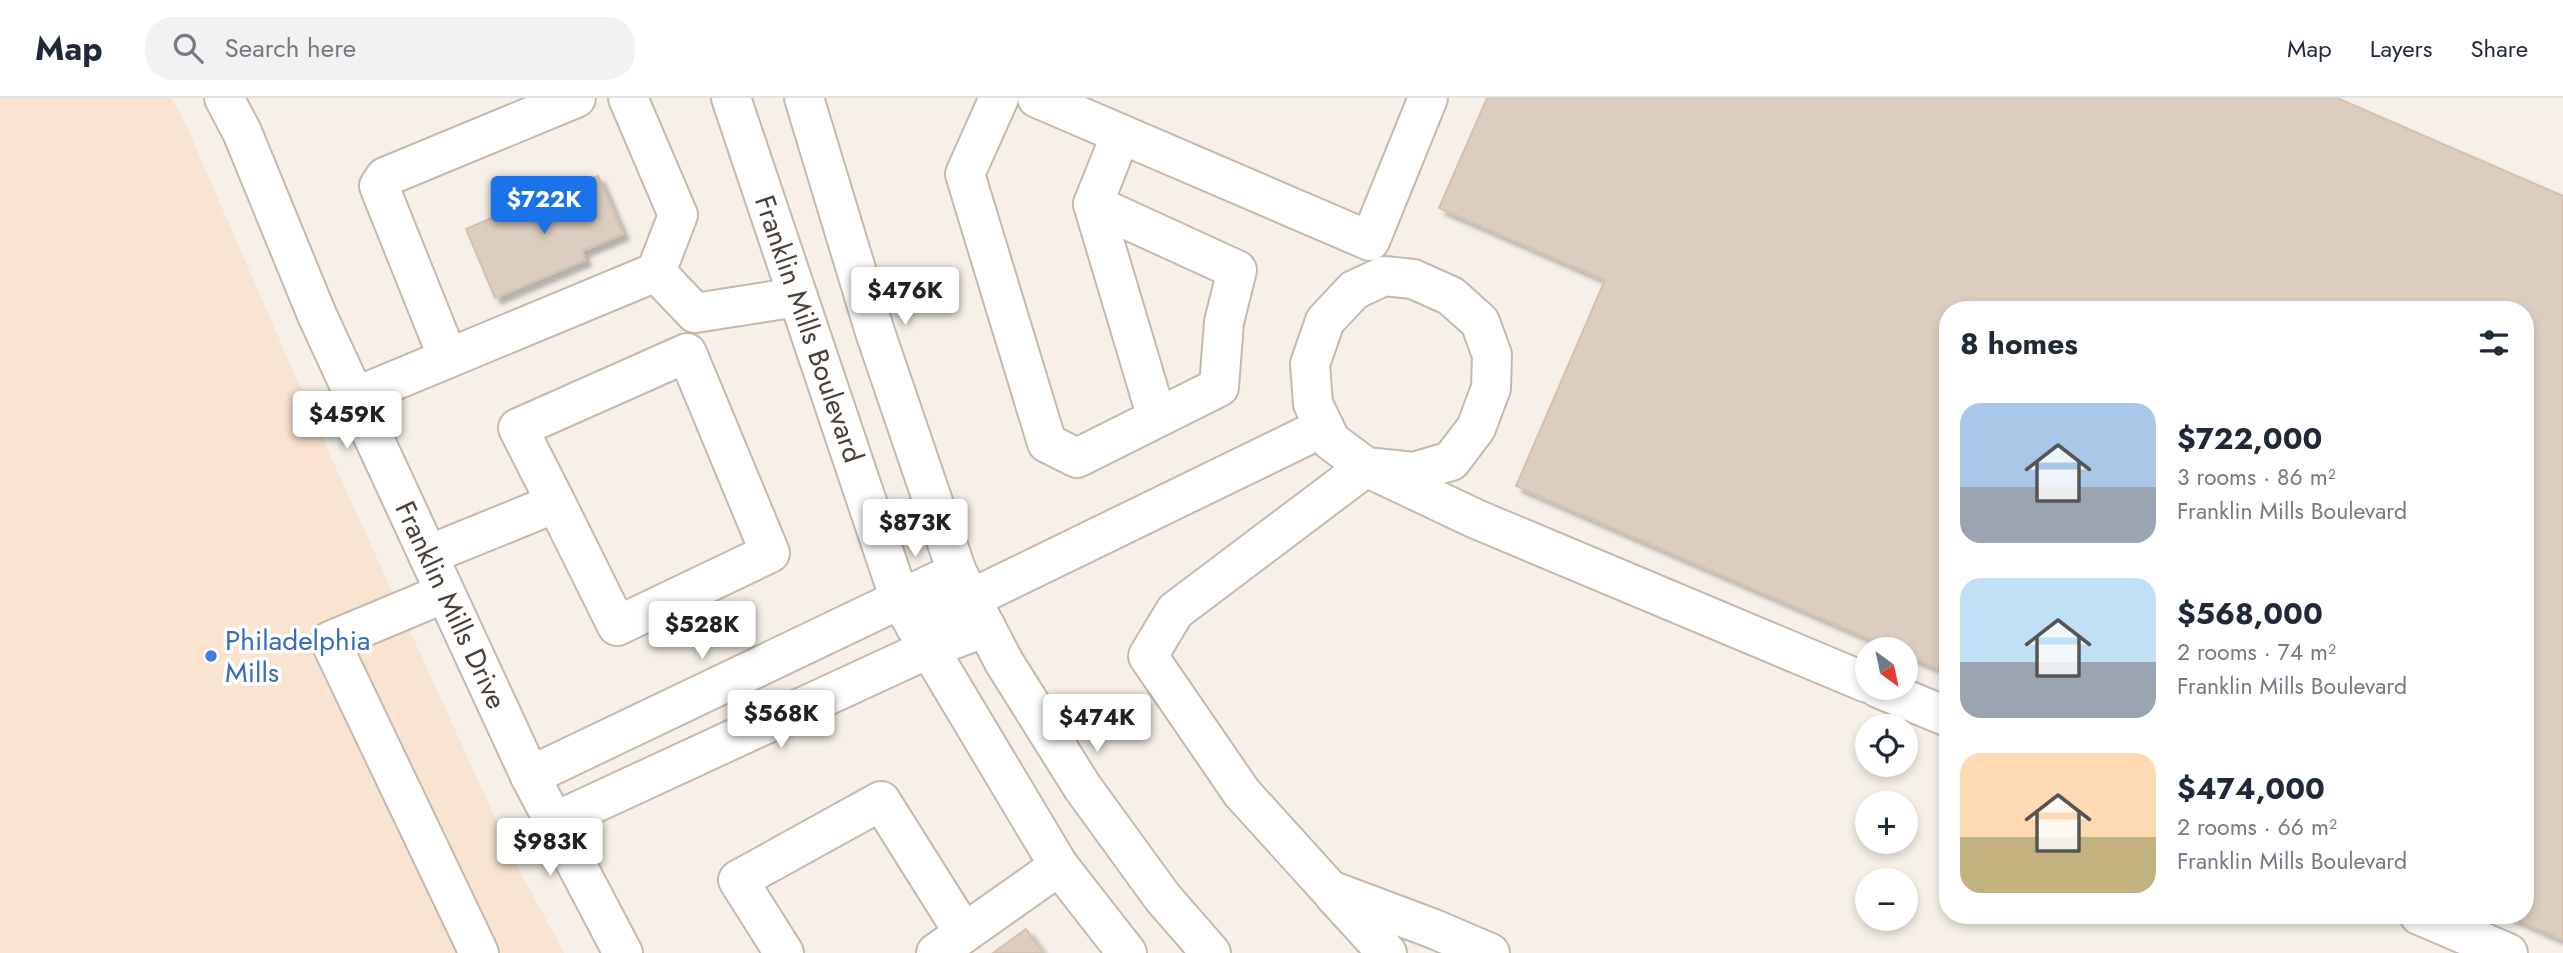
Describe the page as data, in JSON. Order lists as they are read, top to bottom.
{
  "streets": {
    "street": ["Franklin Mills Boulevard", "Franklin Mills Drive"]
  },
  "places": ["Philadelphia Mills"],
  "north": "bottom right",
  "page": {
    "header": "Map",
    "search": "Search here",
    "nav": ["Map", "Layers", "Share"],
    "price": [
      "$722K",
      "$476K",
      "$459K",
      "$873K",
      "$528K",
      "$568K",
      "$474K",
      "$983K"
    ],
    "heading": "8 homes",
    "list": [
      {
        "name": "$722,000",
        "note": "3 rooms · 86 m² · Franklin Mills Boulevard"
      },
      {
        "name": "$568,000",
        "note": "2 rooms · 74 m² · Franklin Mills Boulevard"
      },
      {
        "name": "$474,000",
        "note": "2 rooms · 66 m² · Franklin Mills Boulevard"
      }
    ],
    "map_buttons": ["+", "−"]
  }
}
